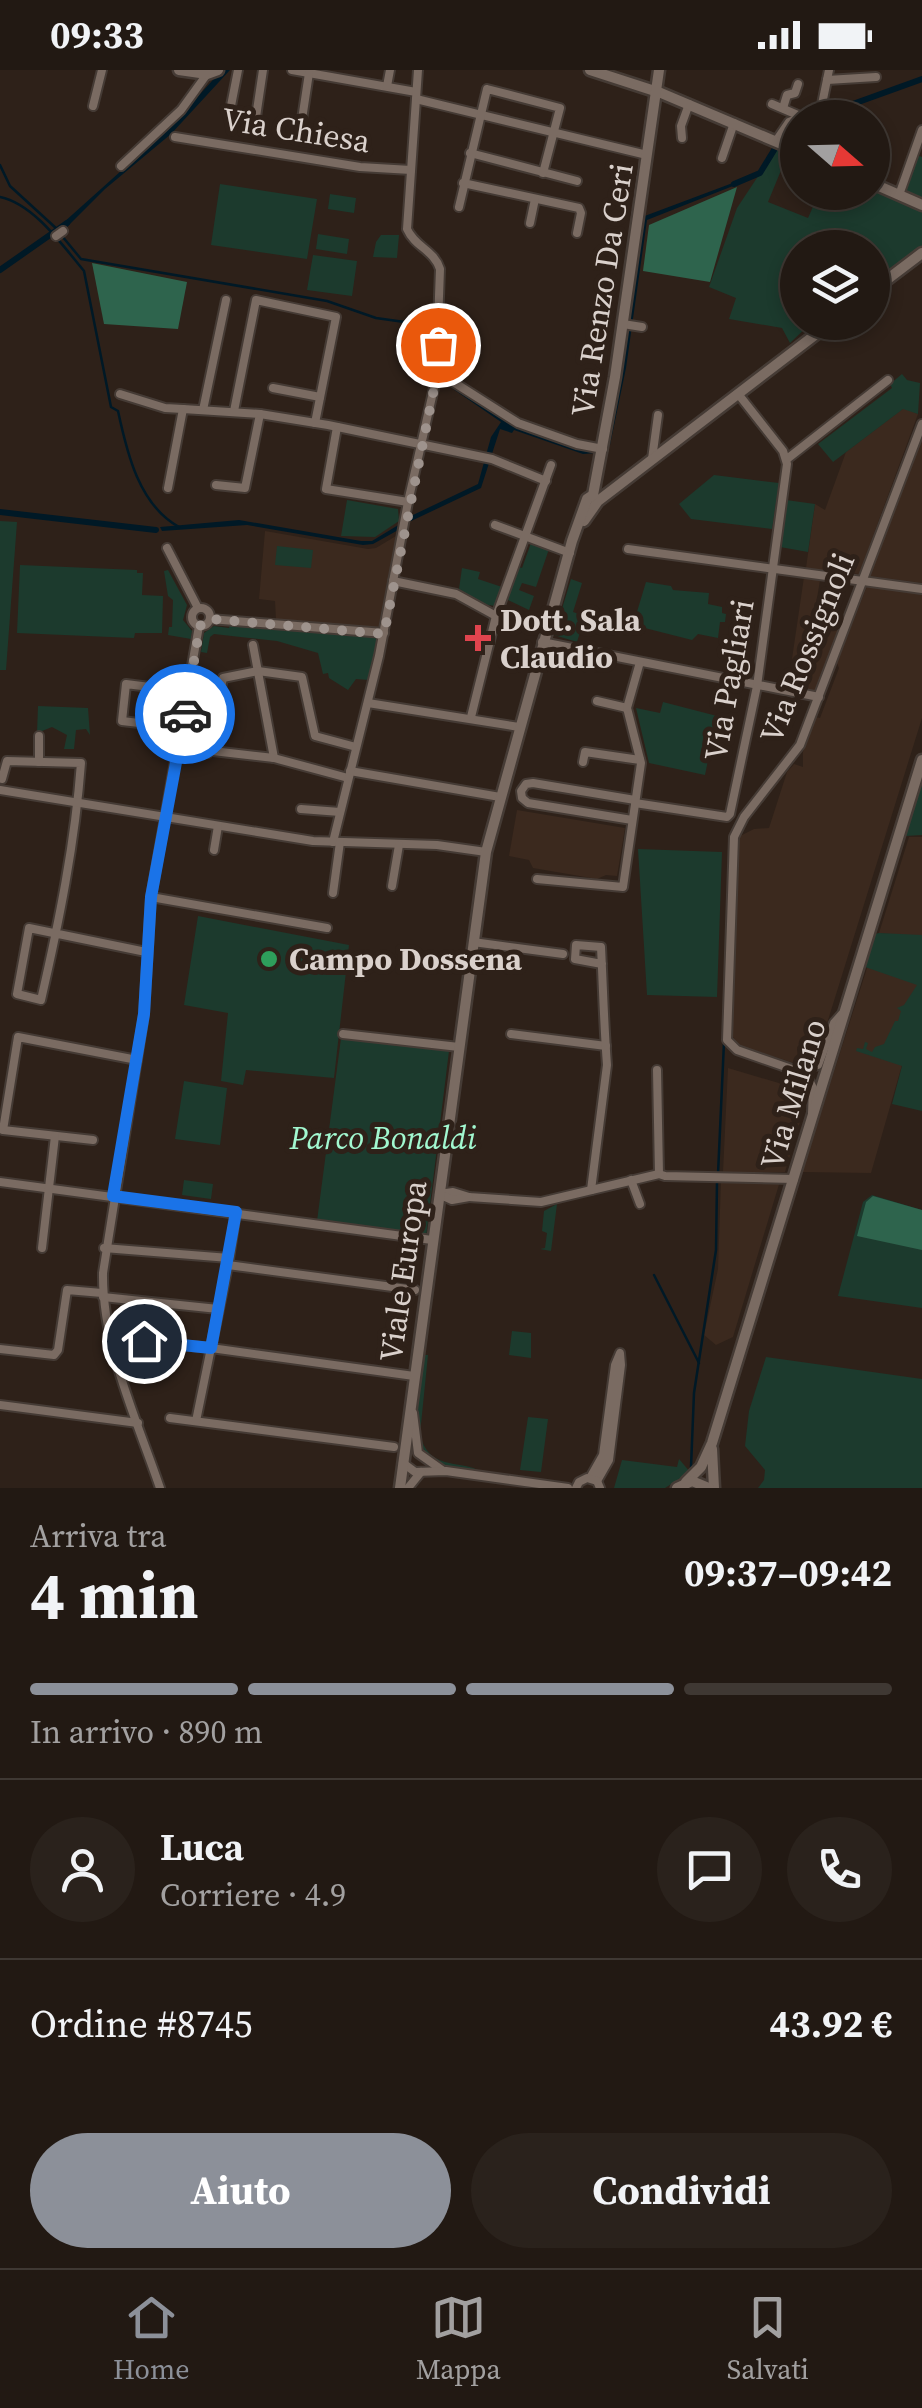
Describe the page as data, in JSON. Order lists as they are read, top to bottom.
{
  "streets": {
    "street": [
      "Via Chiesa",
      "Via Renzo Da Ceri",
      "Via Rossignoli",
      "Via Pagliari",
      "Via Milano",
      "Viale Europa"
    ]
  },
  "crossings": [
    ["Via Renzo Da Ceri", "Viale Europa"]
  ],
  "parks": ["Parco Bonaldi"],
  "places": {
    "health": ["Dott. Sala Claudio"],
    "other": ["Campo Dossena"]
  },
  "north": "right",
  "page": {
    "status": "09:33",
    "heading": ["4 min", "Arriva tra", "09:37–09:42"],
    "panel": [
      "Luca",
      "Corriere · 4.9",
      "Ordine #8745",
      "43.92 €"
    ],
    "bar": "In arrivo · 890 m",
    "buttons": ["Aiuto", "Condividi"],
    "tabs": ["Home", "Mappa", "Salvati"]
  }
}
